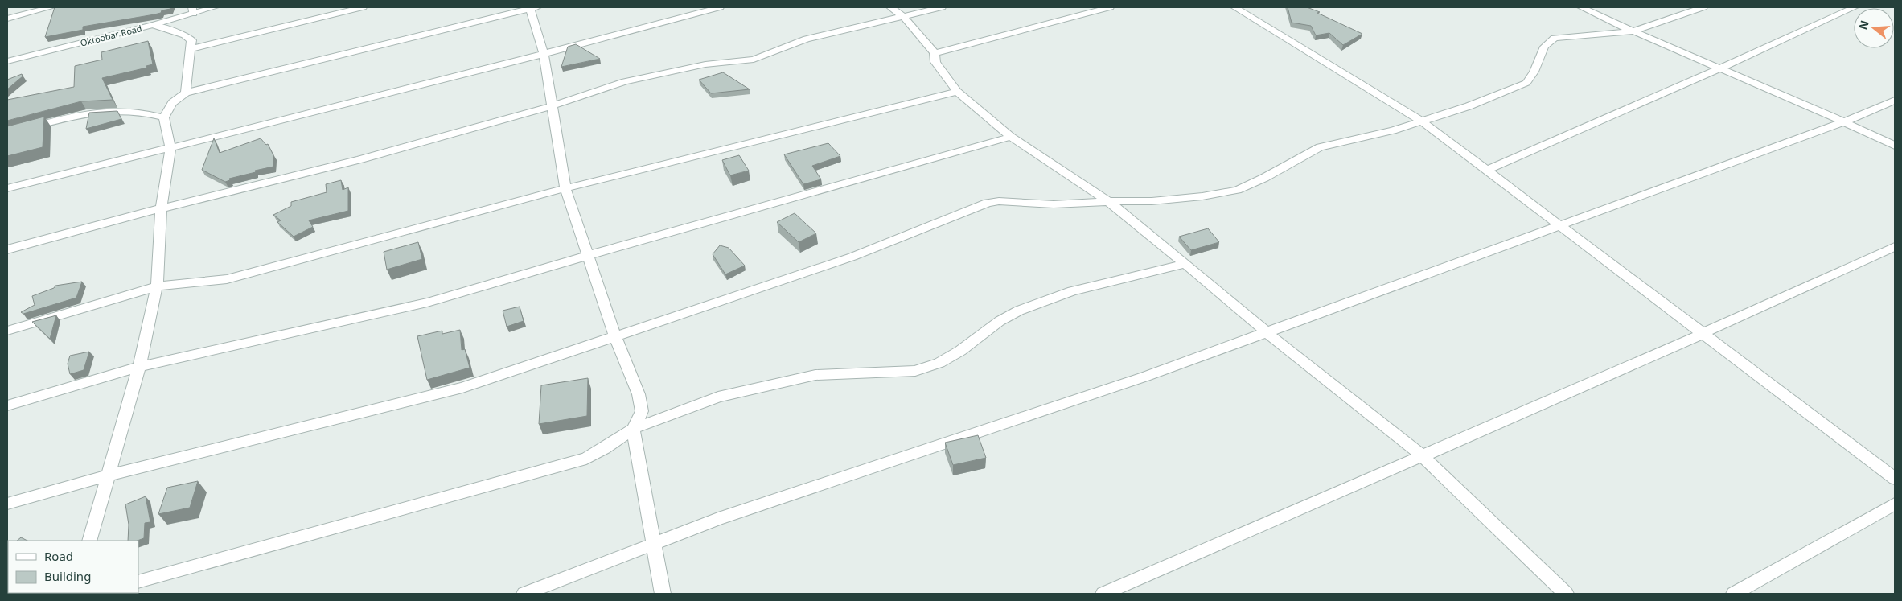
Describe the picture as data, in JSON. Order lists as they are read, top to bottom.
{
  "streets": {
    "street": ["Oktoobar Road"]
  },
  "legend": ["Road", "Building"],
  "north": "left"
}
